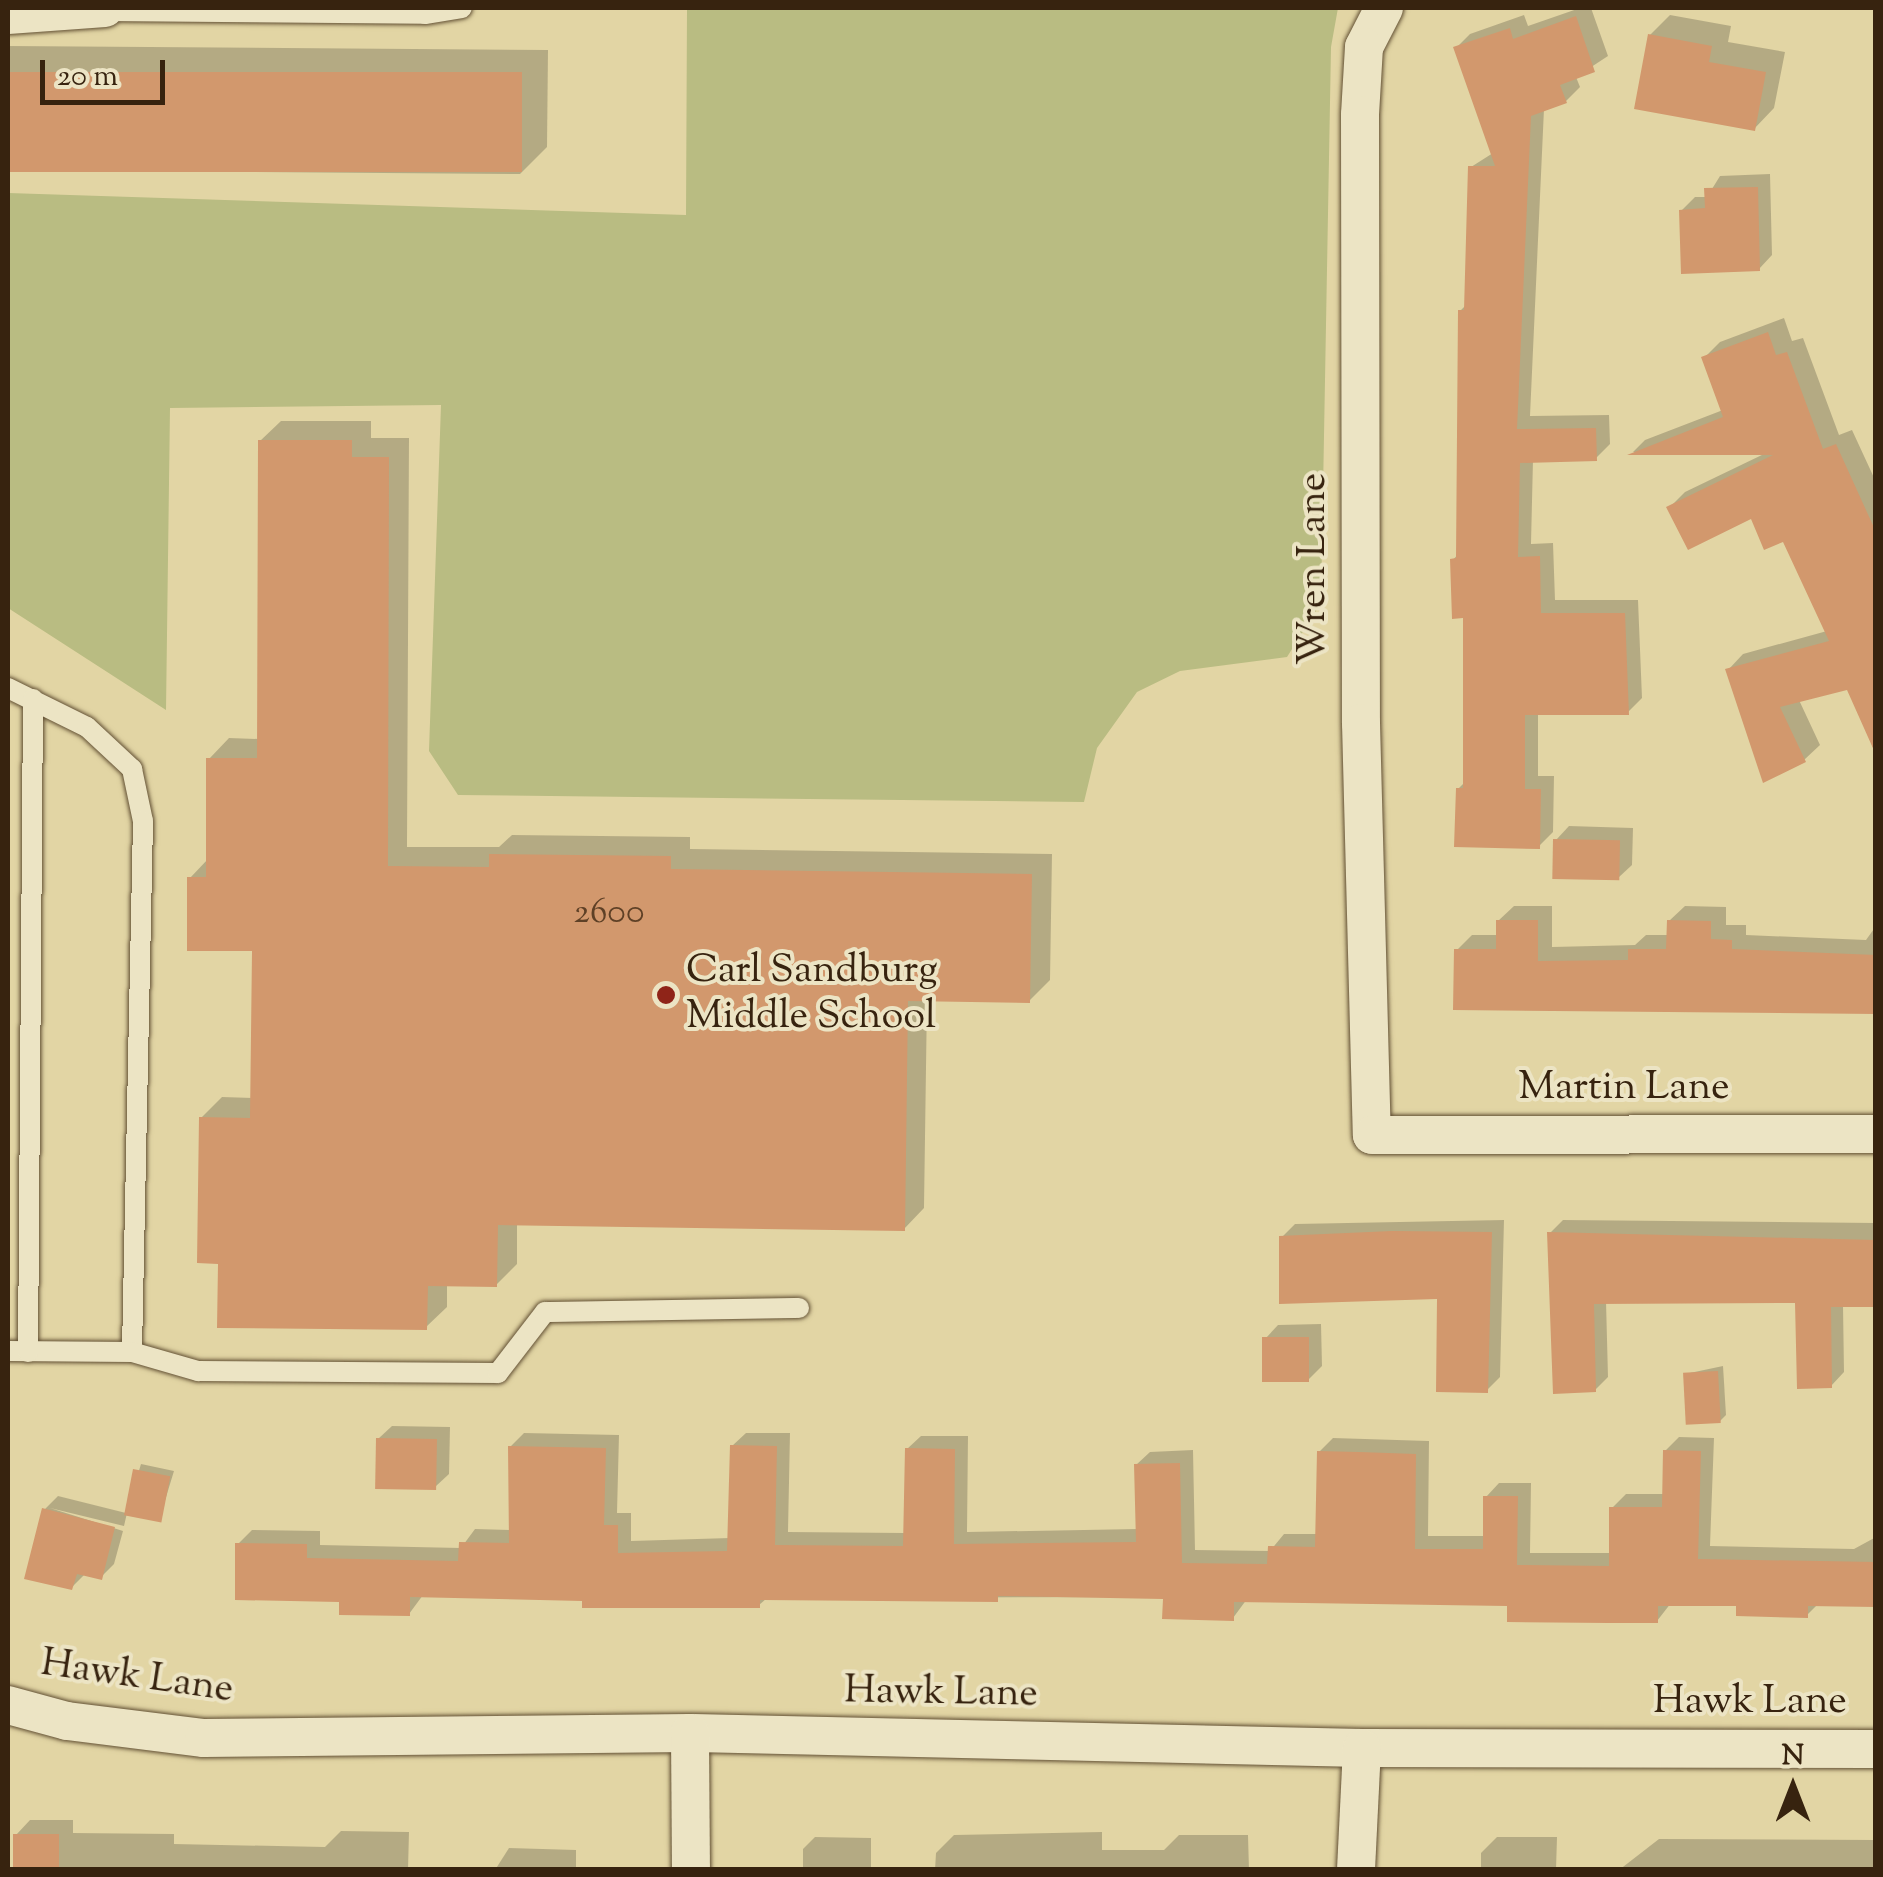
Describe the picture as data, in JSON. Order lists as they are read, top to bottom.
{
  "streets": {
    "street": ["Wren Lane", "Martin Lane", "Hawk Lane"]
  },
  "crossings": [
    ["Wren Lane", "Martin Lane"]
  ],
  "places": ["Carl Sandburg Middle School"],
  "house_numbers": ["2600"],
  "scale_bar": "20 m",
  "north": "top"
}
